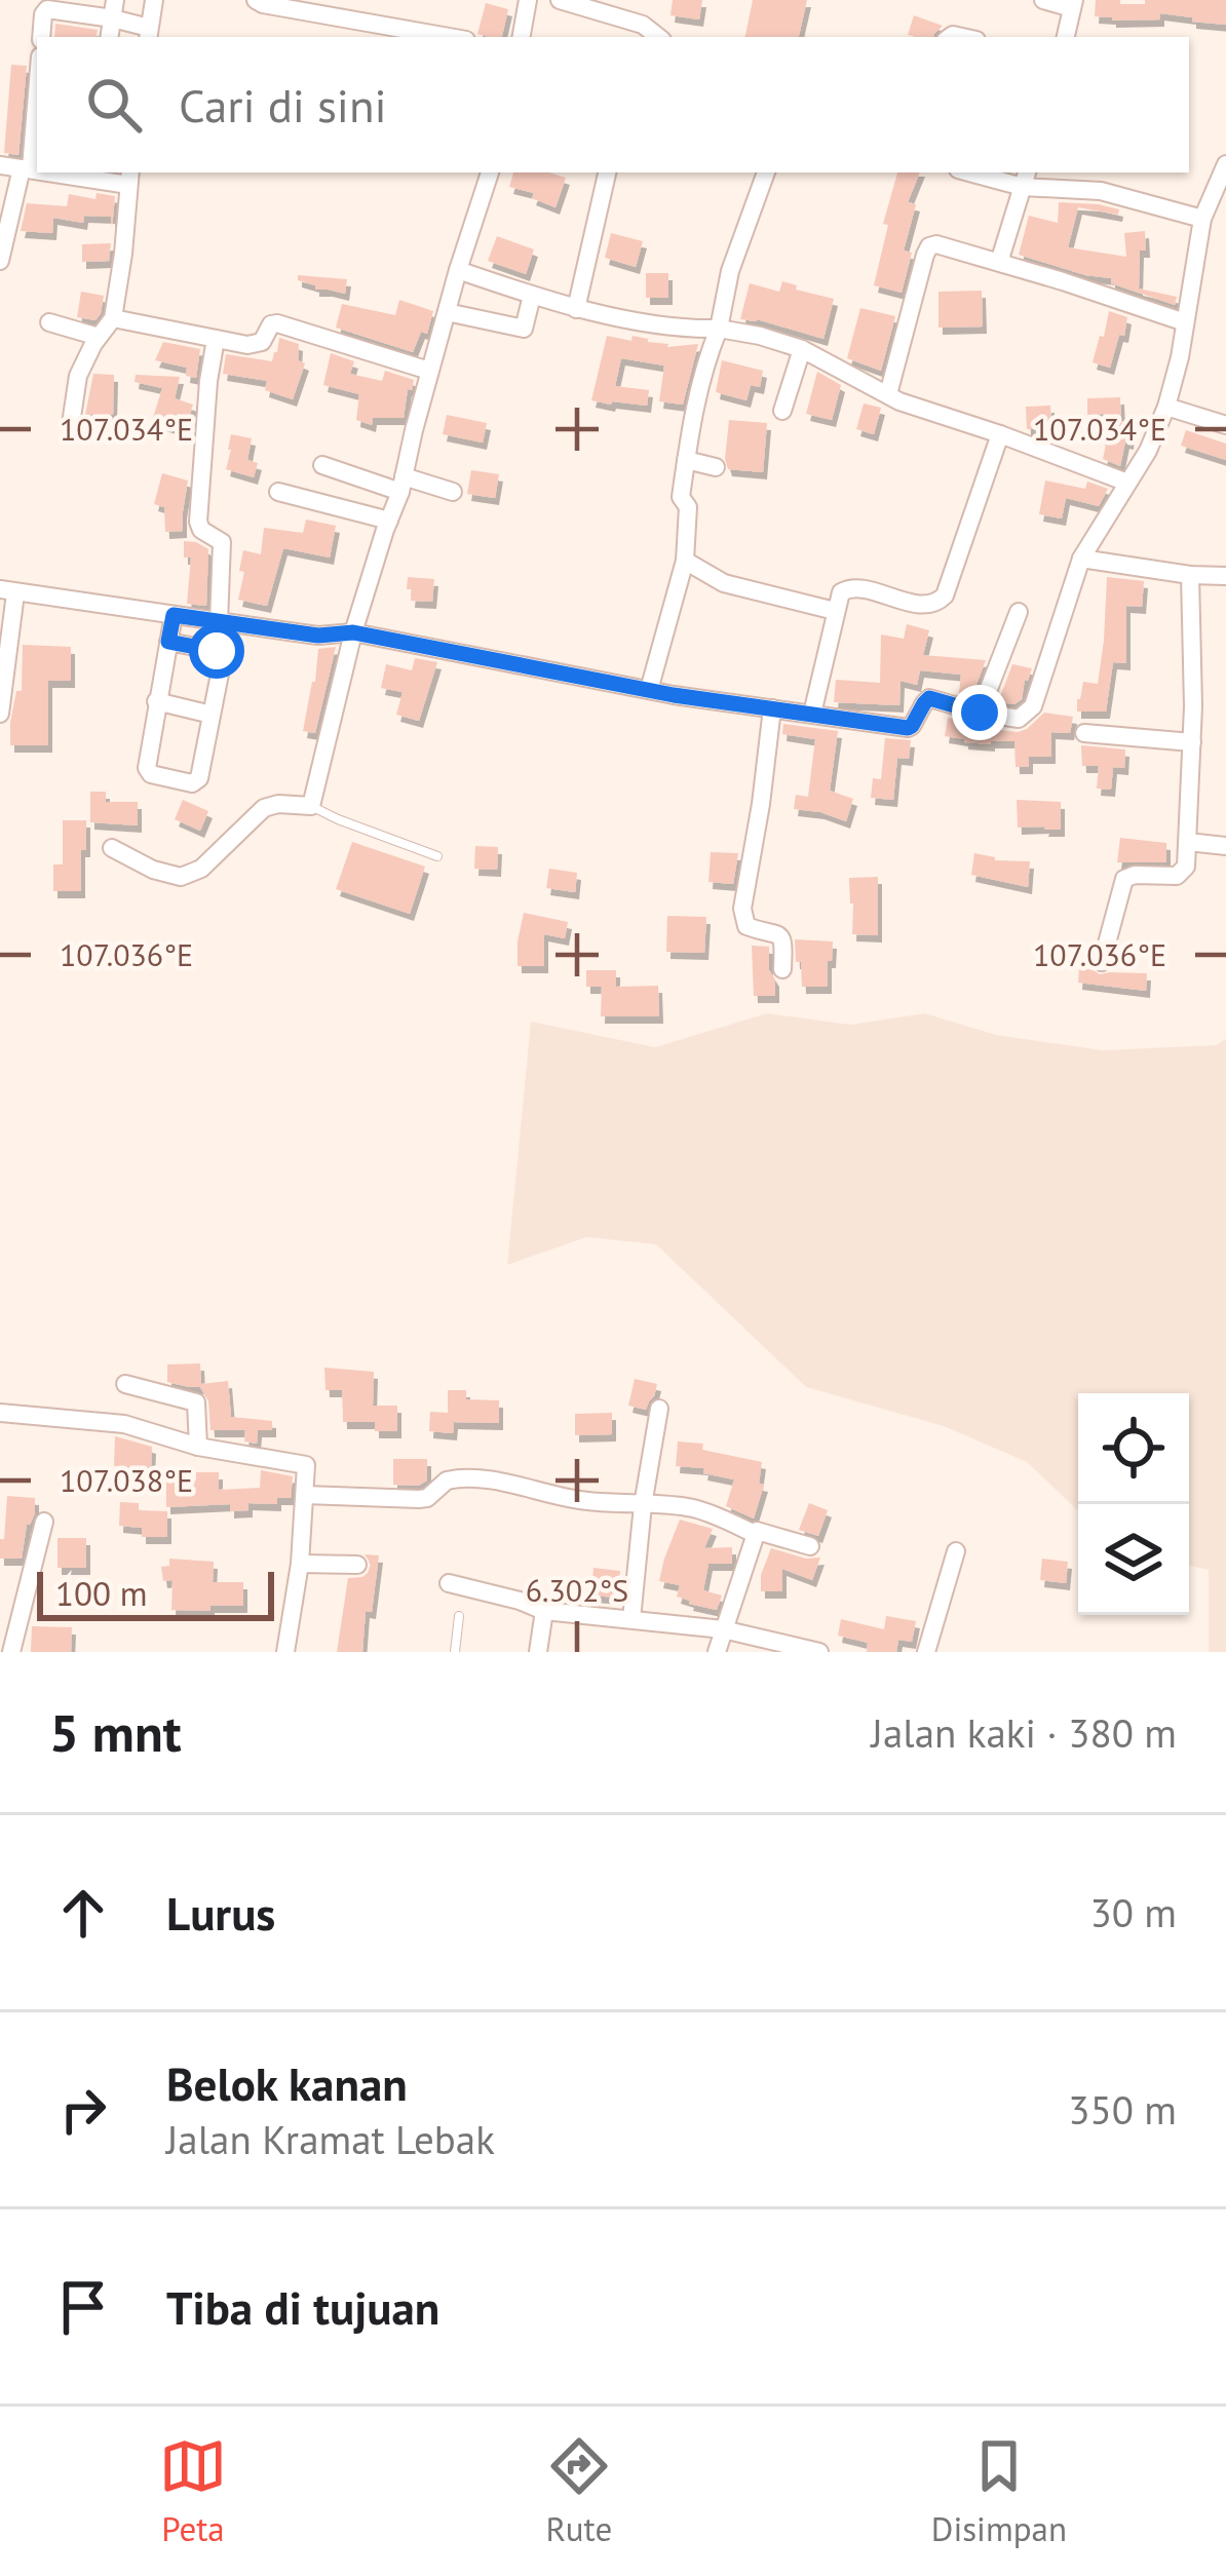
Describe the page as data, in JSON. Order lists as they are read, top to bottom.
{
  "scale_bar": "100 m",
  "page": {
    "search": "Cari di sini",
    "scale": "100 m",
    "heading": ["5 mnt", "Jalan kaki · 380 m"],
    "list": [
      ["Lurus", "30 m"],
      ["Belok kanan", "Jalan Kramat Lebak", "350 m"],
      "Tiba di tujuan"
    ],
    "nav": ["Peta", "Rute", "Disimpan"]
  },
  "coordinates": [
    "107.034°E",
    "107.036°E",
    "107.038°E",
    "6.302°S"
  ]
}
